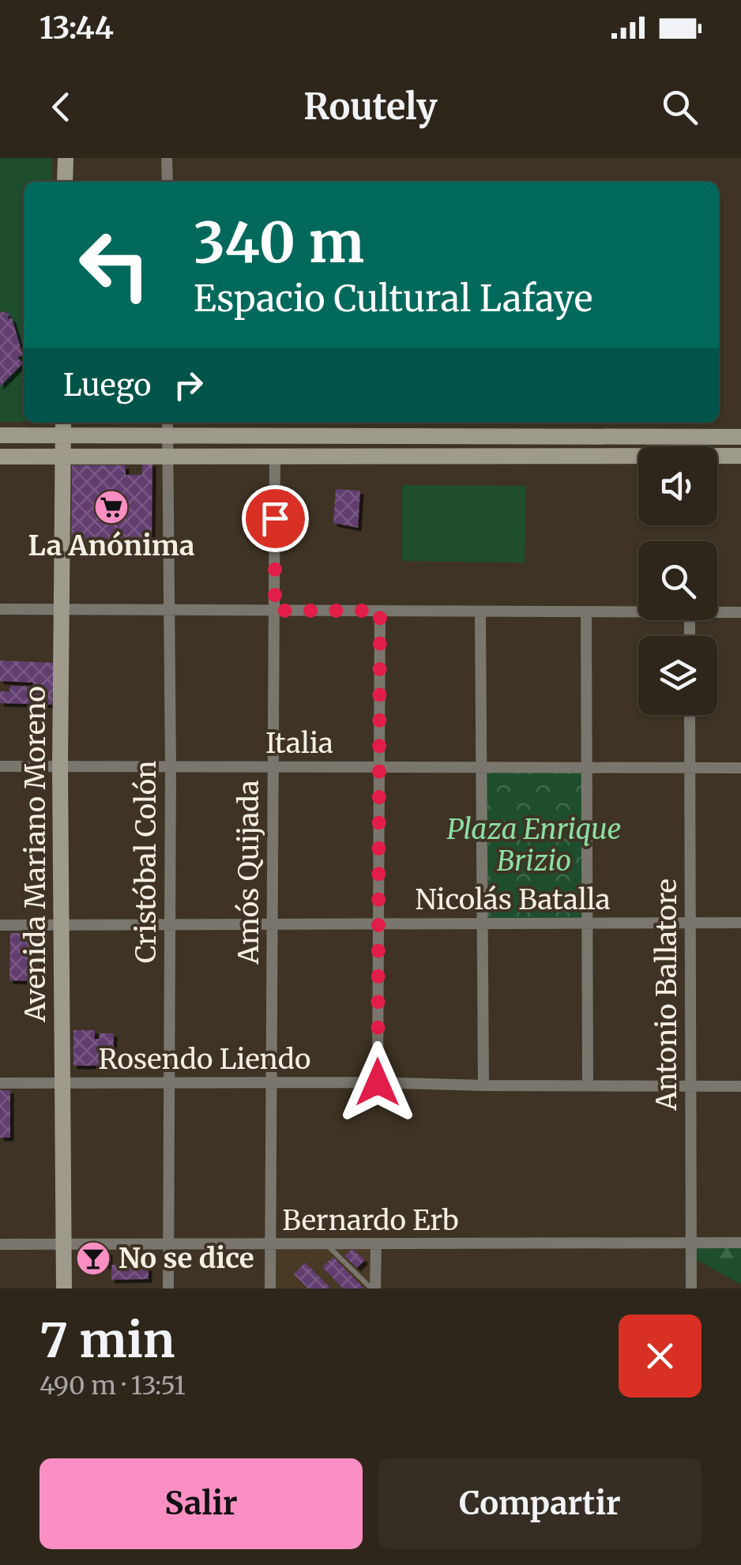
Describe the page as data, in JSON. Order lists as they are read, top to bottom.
{
  "streets": {
    "main road": ["Avenida Mariano Moreno"],
    "street": [
      "Italia",
      "Cristóbal Colón",
      "Amós Quijada",
      "Nicolás Batalla",
      "Antonio Ballatore",
      "Rosendo Liendo",
      "Bernardo Erb"
    ]
  },
  "crossings": [
    ["Italia", "Avenida Mariano Moreno"],
    ["Italia", "Cristóbal Colón"],
    ["Italia", "Amós Quijada"],
    ["Italia", "Antonio Ballatore"],
    ["Avenida Mariano Moreno", "Nicolás Batalla"],
    ["Avenida Mariano Moreno", "Rosendo Liendo"],
    ["Avenida Mariano Moreno", "Bernardo Erb"],
    ["Cristóbal Colón", "Nicolás Batalla"],
    ["Cristóbal Colón", "Rosendo Liendo"],
    ["Cristóbal Colón", "Bernardo Erb"],
    ["Amós Quijada", "Nicolás Batalla"],
    ["Amós Quijada", "Rosendo Liendo"],
    ["Amós Quijada", "Bernardo Erb"],
    ["Nicolás Batalla", "Antonio Ballatore"],
    ["Antonio Ballatore", "Rosendo Liendo"],
    ["Antonio Ballatore", "Bernardo Erb"]
  ],
  "parks": ["Plaza Enrique Brizio"],
  "places": {
    "supermarket": ["La Anónima"],
    "bar": ["No se dice"]
  },
  "page": {
    "status": "13:44",
    "header": "Routely",
    "turn": ["340 m", "Espacio Cultural Lafaye"],
    "then": "Luego",
    "heading": ["7 min", "490 m · 13:51"],
    "buttons": ["Salir", "Compartir"]
  }
}
